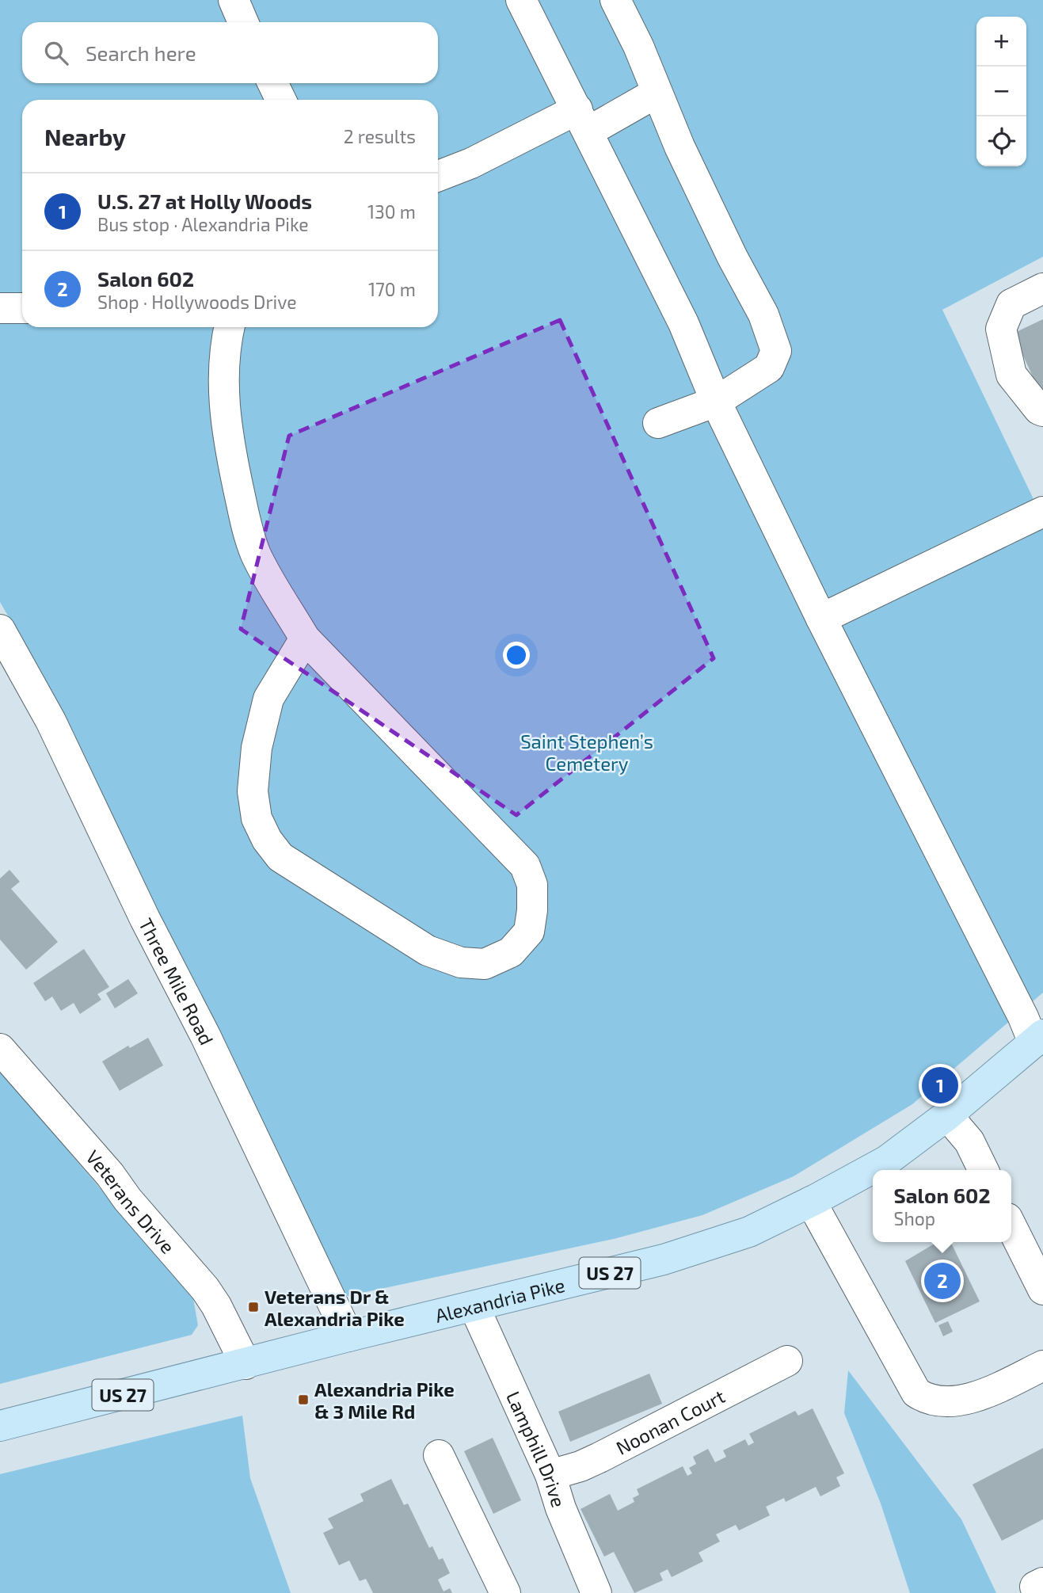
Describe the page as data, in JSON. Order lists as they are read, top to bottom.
{
  "streets": {
    "main road": ["US 27", "Alexandria Pike"],
    "street": [
      "Three Mile Road",
      "Veterans Drive",
      "Noonan Court",
      "Lamphill Drive"
    ]
  },
  "crossings": [
    ["Three Mile Road", "Alexandria Pike"],
    ["Veterans Drive", "Alexandria Pike"],
    ["Alexandria Pike", "Lamphill Drive"],
    ["Noonan Court", "Lamphill Drive"]
  ],
  "parks": ["Saint Stephen’s Cemetery"],
  "places": {
    "transit": ["Veterans Dr & Alexandria Pike", "Alexandria Pike & 3 Mile Rd"]
  },
  "page": {
    "map_buttons": ["+", "−"],
    "search": "Search here",
    "heading": ["Nearby", "2 results"],
    "list": [
      {
        "mark": "1",
        "name": "U.S. 27 at Holly Woods",
        "note": "Bus stop · Alexandria Pike",
        "value": "130 m"
      },
      {
        "mark": "2",
        "name": "Salon 602",
        "note": "Shop · Hollywoods Drive",
        "value": "170 m"
      }
    ],
    "pins": ["1", "2"],
    "popup": ["Salon 602", "Shop"]
  }
}
